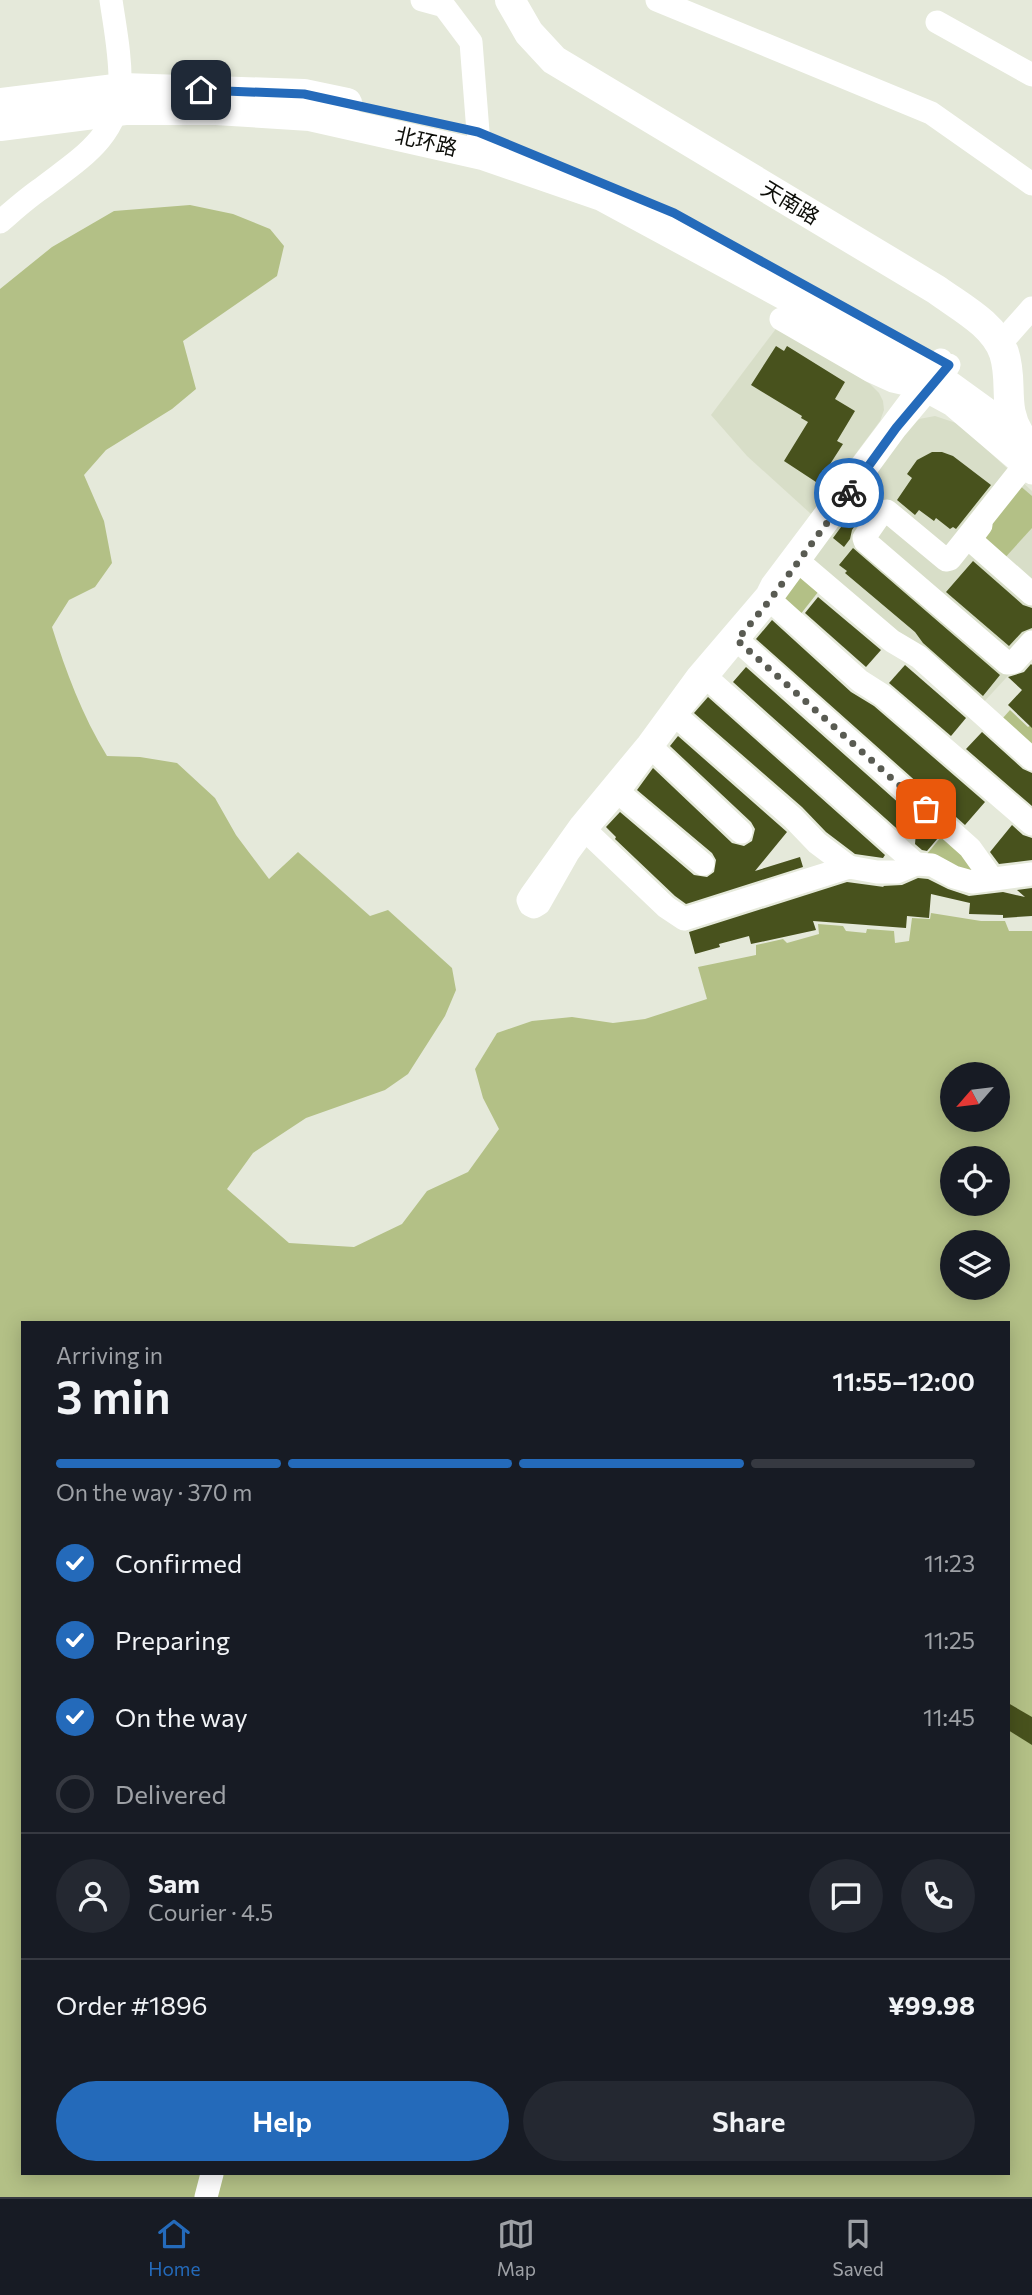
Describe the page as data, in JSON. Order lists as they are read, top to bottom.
{
  "streets": {
    "main road": ["北环路", "天南路"]
  },
  "crossings": [
    ["北环路", "天南路"]
  ],
  "north": "bottom left",
  "page": {
    "heading": ["3 min", "Arriving in", "11:55–12:00"],
    "panel": [
      "Sam",
      "Courier · 4.5",
      "Order #1896",
      "¥99.98"
    ],
    "bar": "On the way · 370 m",
    "list": [
      ["Confirmed", "11:23"],
      ["Preparing", "11:25"],
      ["On the way", "11:45"],
      "Delivered"
    ],
    "buttons": ["Help", "Share"],
    "tabs": ["Home", "Map", "Saved"]
  }
}
